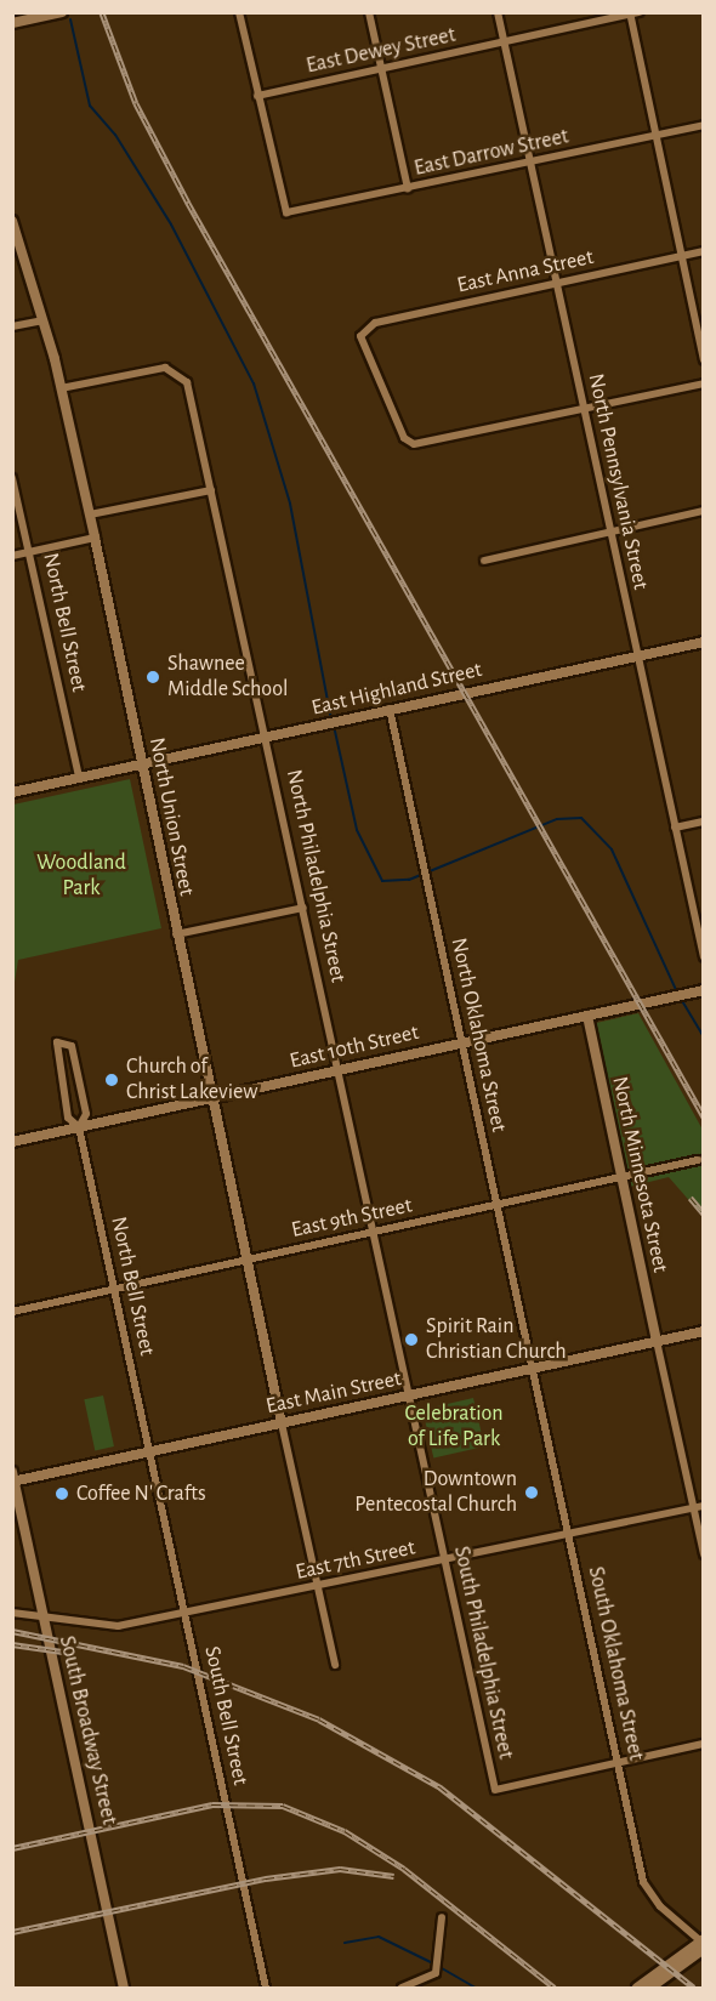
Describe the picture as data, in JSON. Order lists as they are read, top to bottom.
{
  "streets": {
    "street": [
      "East Dewey Street",
      "East Darrow Street",
      "East Anna Street",
      "North Pennsylvania Street",
      "North Bell Street",
      "East Highland Street",
      "North Union Street",
      "North Philadelphia Street",
      "North Oklahoma Street",
      "East 10th Street",
      "North Minnesota Street",
      "East 9th Street",
      "East Main Street",
      "East 7th Street",
      "South Philadelphia Street",
      "South Oklahoma Street",
      "South Bell Street",
      "South Broadway Street"
    ]
  },
  "crossings": [
    ["East Dewey Street", "East Darrow Street"],
    ["East Dewey Street", "North Pennsylvania Street"],
    ["East Darrow Street", "North Pennsylvania Street"],
    ["East Anna Street", "North Pennsylvania Street"],
    ["North Pennsylvania Street", "East Highland Street"],
    ["North Bell Street", "East Highland Street"],
    ["North Bell Street", "East 10th Street"],
    ["North Bell Street", "East 9th Street"],
    ["North Bell Street", "East Main Street"],
    ["North Bell Street", "South Bell Street"],
    ["East Highland Street", "North Union Street"],
    ["East Highland Street", "North Philadelphia Street"],
    ["East Highland Street", "North Oklahoma Street"],
    ["North Union Street", "North Philadelphia Street"],
    ["North Union Street", "East 10th Street"],
    ["North Union Street", "East 9th Street"],
    ["North Union Street", "East Main Street"],
    ["North Philadelphia Street", "East 10th Street"],
    ["North Philadelphia Street", "East 9th Street"],
    ["North Philadelphia Street", "East Main Street"],
    ["North Philadelphia Street", "South Philadelphia Street"],
    ["North Oklahoma Street", "East 10th Street"],
    ["North Oklahoma Street", "East 9th Street"],
    ["North Oklahoma Street", "East Main Street"],
    ["North Oklahoma Street", "South Oklahoma Street"],
    ["East 10th Street", "North Minnesota Street"],
    ["North Minnesota Street", "East 9th Street"],
    ["North Minnesota Street", "East Main Street"],
    ["East Main Street", "South Philadelphia Street"],
    ["East Main Street", "South Oklahoma Street"],
    ["East Main Street", "South Bell Street"],
    ["East Main Street", "South Broadway Street"],
    ["East 7th Street", "South Philadelphia Street"],
    ["East 7th Street", "South Oklahoma Street"],
    ["East 7th Street", "South Bell Street"],
    ["East 7th Street", "South Broadway Street"],
    ["South Philadelphia Street", "South Oklahoma Street"]
  ],
  "parks": ["Woodland Park", "Celebration of Life Park"],
  "places": [
    "Shawnee Middle School",
    "Church of Christ Lakeview",
    "Spirit Rain Christian Church",
    "Downtown Pentecostal Church",
    "Coffee N' Crafts"
  ]
}
